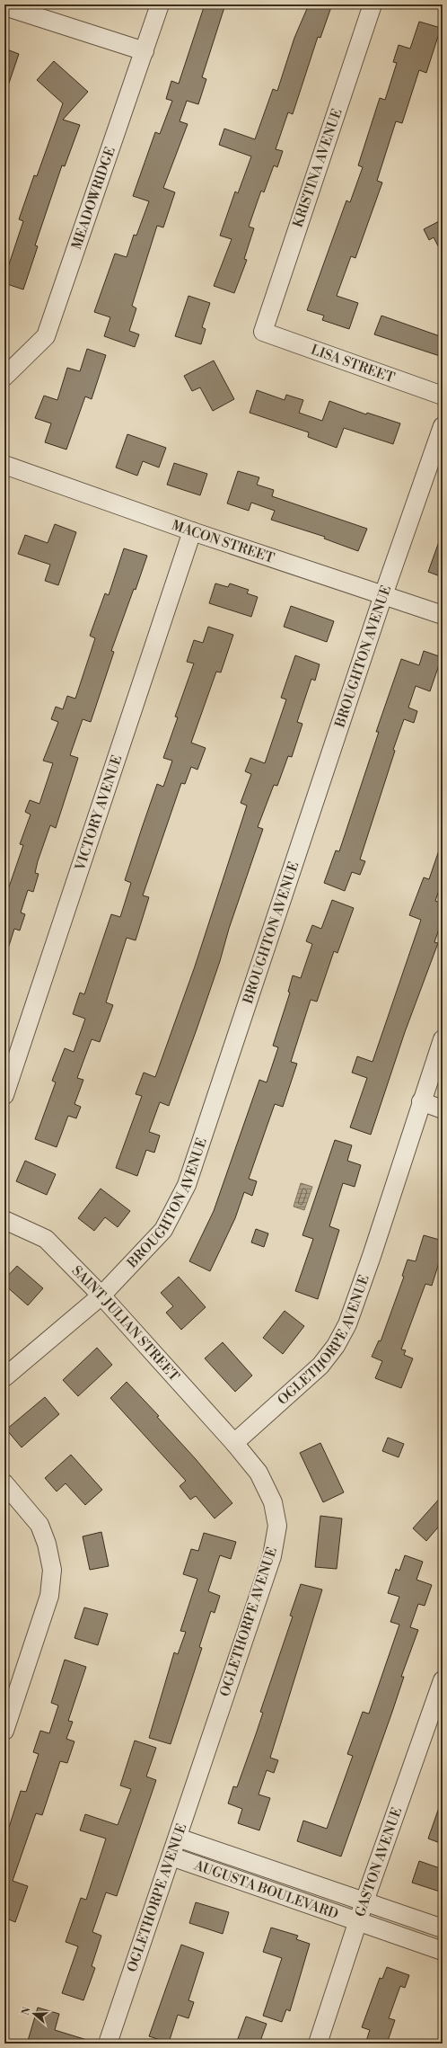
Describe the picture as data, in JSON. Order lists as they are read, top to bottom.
{
  "streets": {
    "street": [
      "KRISTINA AVENUE",
      "MEADOWRIDGE",
      "LISA STREET",
      "MACON STREET",
      "BROUGHTON AVENUE",
      "VICTORY AVENUE",
      "SAINT JULIAN STREET",
      "OGLETHORPE AVENUE",
      "GASTON AVENUE",
      "AUGUSTA BOULEVARD"
    ]
  },
  "crossings": [
    ["KRISTINA AVENUE", "LISA STREET"],
    ["MACON STREET", "BROUGHTON AVENUE"],
    ["MACON STREET", "VICTORY AVENUE"],
    ["BROUGHTON AVENUE", "SAINT JULIAN STREET"],
    ["SAINT JULIAN STREET", "OGLETHORPE AVENUE"],
    ["OGLETHORPE AVENUE", "AUGUSTA BOULEVARD"],
    ["GASTON AVENUE", "AUGUSTA BOULEVARD"]
  ],
  "north": "left"
}
